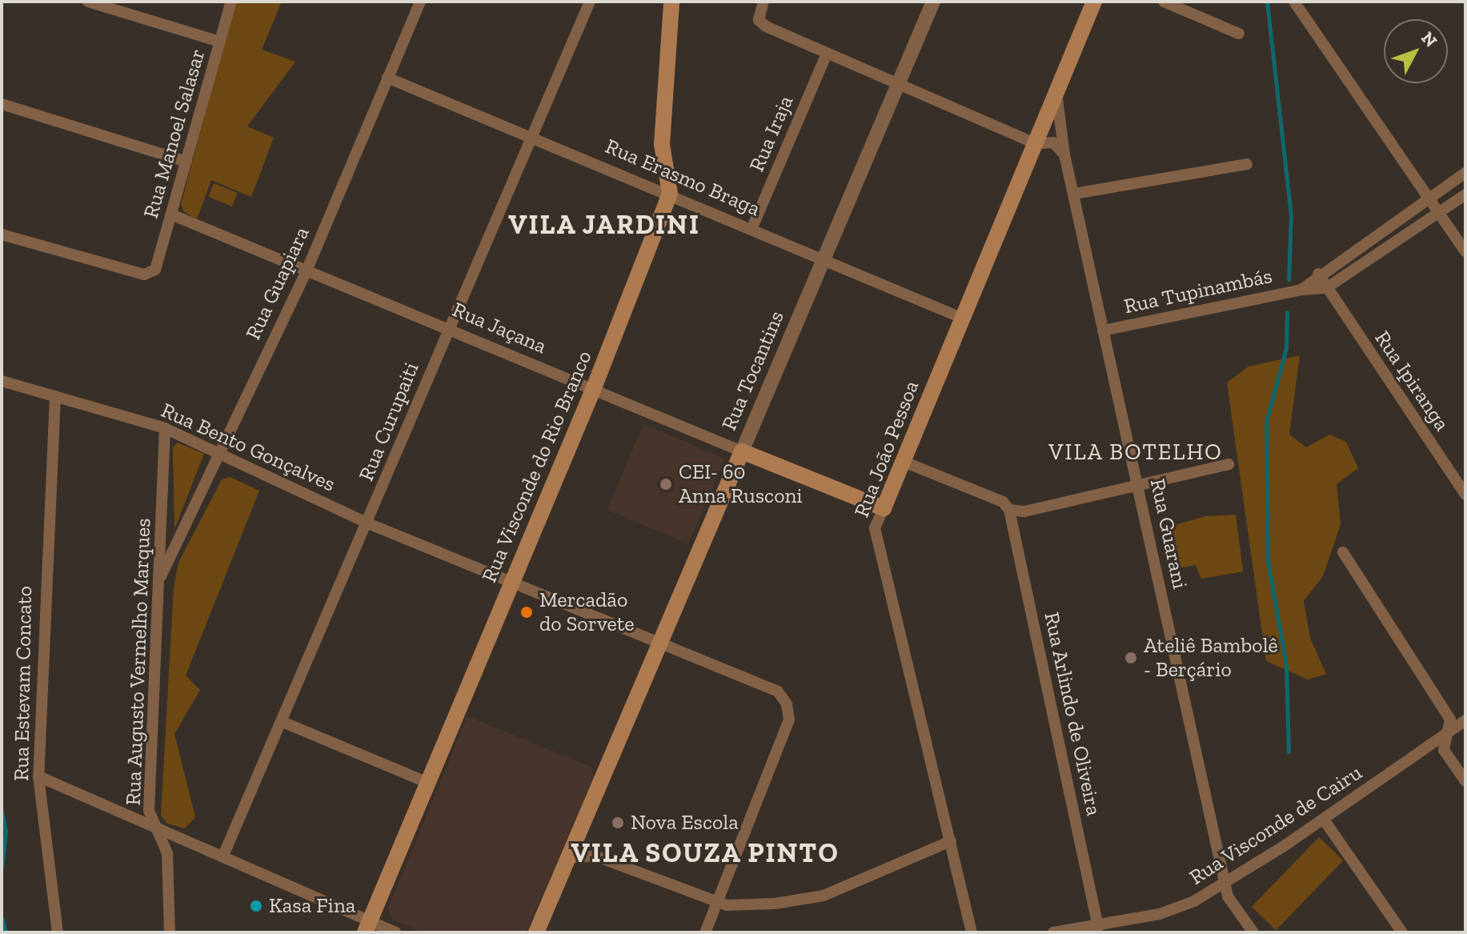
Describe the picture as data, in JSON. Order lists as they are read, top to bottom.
{
  "streets": {
    "main road": [
      "Rua Jaçana",
      "Rua Tocantins",
      "Rua João Pessoa",
      "Rua Visconde do Rio Branco"
    ],
    "street": [
      "Rua Manoel Salasar",
      "Rua Iraja",
      "Rua Erasmo Braga",
      "Rua Guapiara",
      "Rua Tupinambás",
      "Rua Ipiranga",
      "Rua Curupaiti",
      "Rua Bento Gonçalves",
      "Rua Guarani",
      "Rua Augusto Vermelho Marques",
      "Rua Estevam Concato",
      "Rua Arlindo de Oliveira",
      "Rua Visconde de Cairu"
    ]
  },
  "crossings": [
    ["Rua Manoel Salasar", "Rua Jaçana"],
    ["Rua Iraja", "Rua Erasmo Braga"],
    ["Rua Erasmo Braga", "Rua Guapiara"],
    ["Rua Erasmo Braga", "Rua Tocantins"],
    ["Rua Erasmo Braga", "Rua Curupaiti"],
    ["Rua Erasmo Braga", "Rua João Pessoa"],
    ["Rua Erasmo Braga", "Rua Visconde do Rio Branco"],
    ["Rua Guapiara", "Rua Jaçana"],
    ["Rua Guapiara", "Rua Bento Gonçalves"],
    ["Rua Guapiara", "Rua Augusto Vermelho Marques"],
    ["Rua Tupinambás", "Rua Ipiranga"],
    ["Rua Tupinambás", "Rua Guarani"],
    ["Rua Jaçana", "Rua Tocantins"],
    ["Rua Jaçana", "Rua Curupaiti"],
    ["Rua Jaçana", "Rua João Pessoa"],
    ["Rua Jaçana", "Rua Visconde do Rio Branco"],
    ["Rua Tocantins", "Rua Bento Gonçalves"],
    ["Rua Curupaiti", "Rua Bento Gonçalves"],
    ["Rua Bento Gonçalves", "Rua Visconde do Rio Branco"],
    ["Rua Bento Gonçalves", "Rua Augusto Vermelho Marques"],
    ["Rua Bento Gonçalves", "Rua Estevam Concato"],
    ["Rua João Pessoa", "Rua Guarani"],
    ["Rua Guarani", "Rua Visconde de Cairu"],
    ["Rua Arlindo de Oliveira", "Rua Visconde de Cairu"]
  ],
  "districts": ["VILA JARDINI", "VILA BOTELHO", "VILA SOUZA PINTO"],
  "places": [
    "CEI- 60 Anna Rusconi",
    "Mercadão do Sorvete",
    "Ateliê Bambolê - Berçário",
    "Nova Escola",
    "Kasa Fina"
  ],
  "north": "top right"
}
